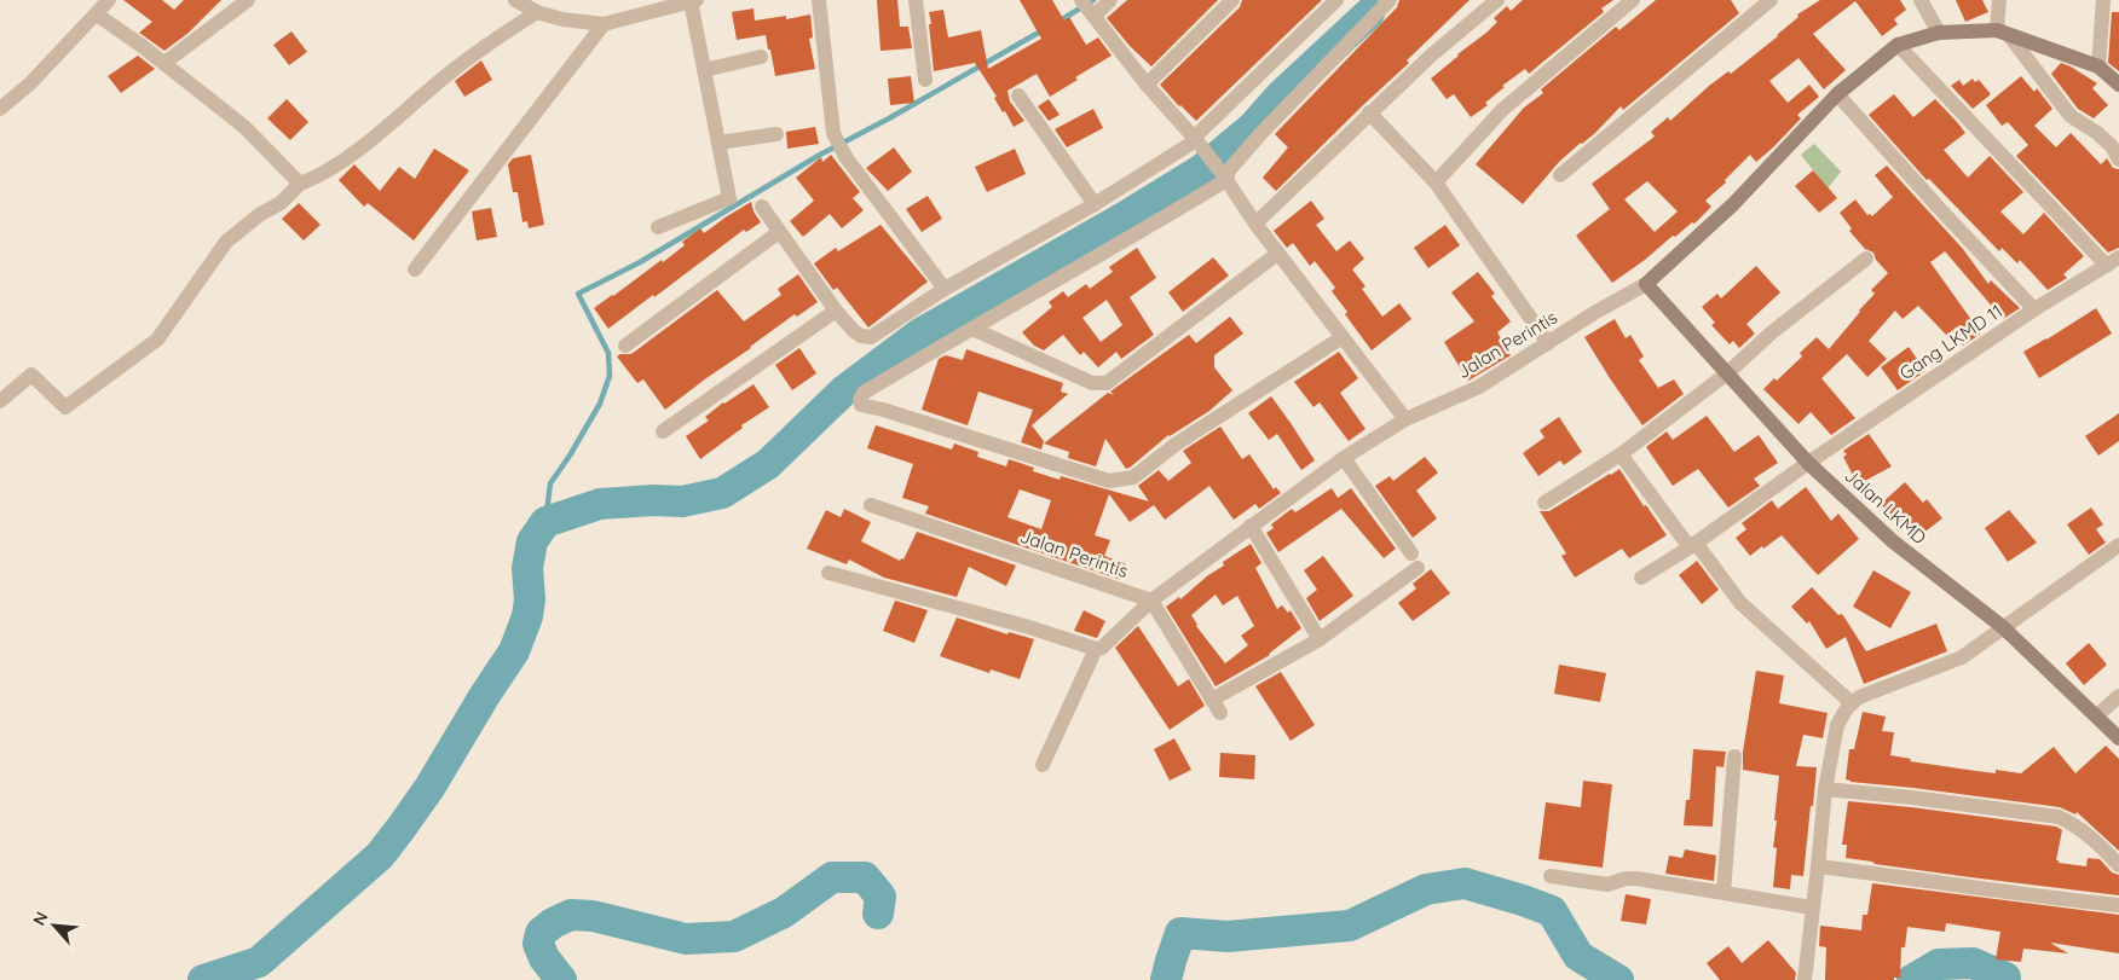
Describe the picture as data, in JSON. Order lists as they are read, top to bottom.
{
  "streets": {
    "street": ["Gang LKMD 11", "Jalan Perintis", "Jalan LKMD"]
  },
  "crossings": [
    ["Gang LKMD 11", "Jalan LKMD"],
    ["Jalan Perintis", "Jalan LKMD"]
  ],
  "north": "top left"
}
